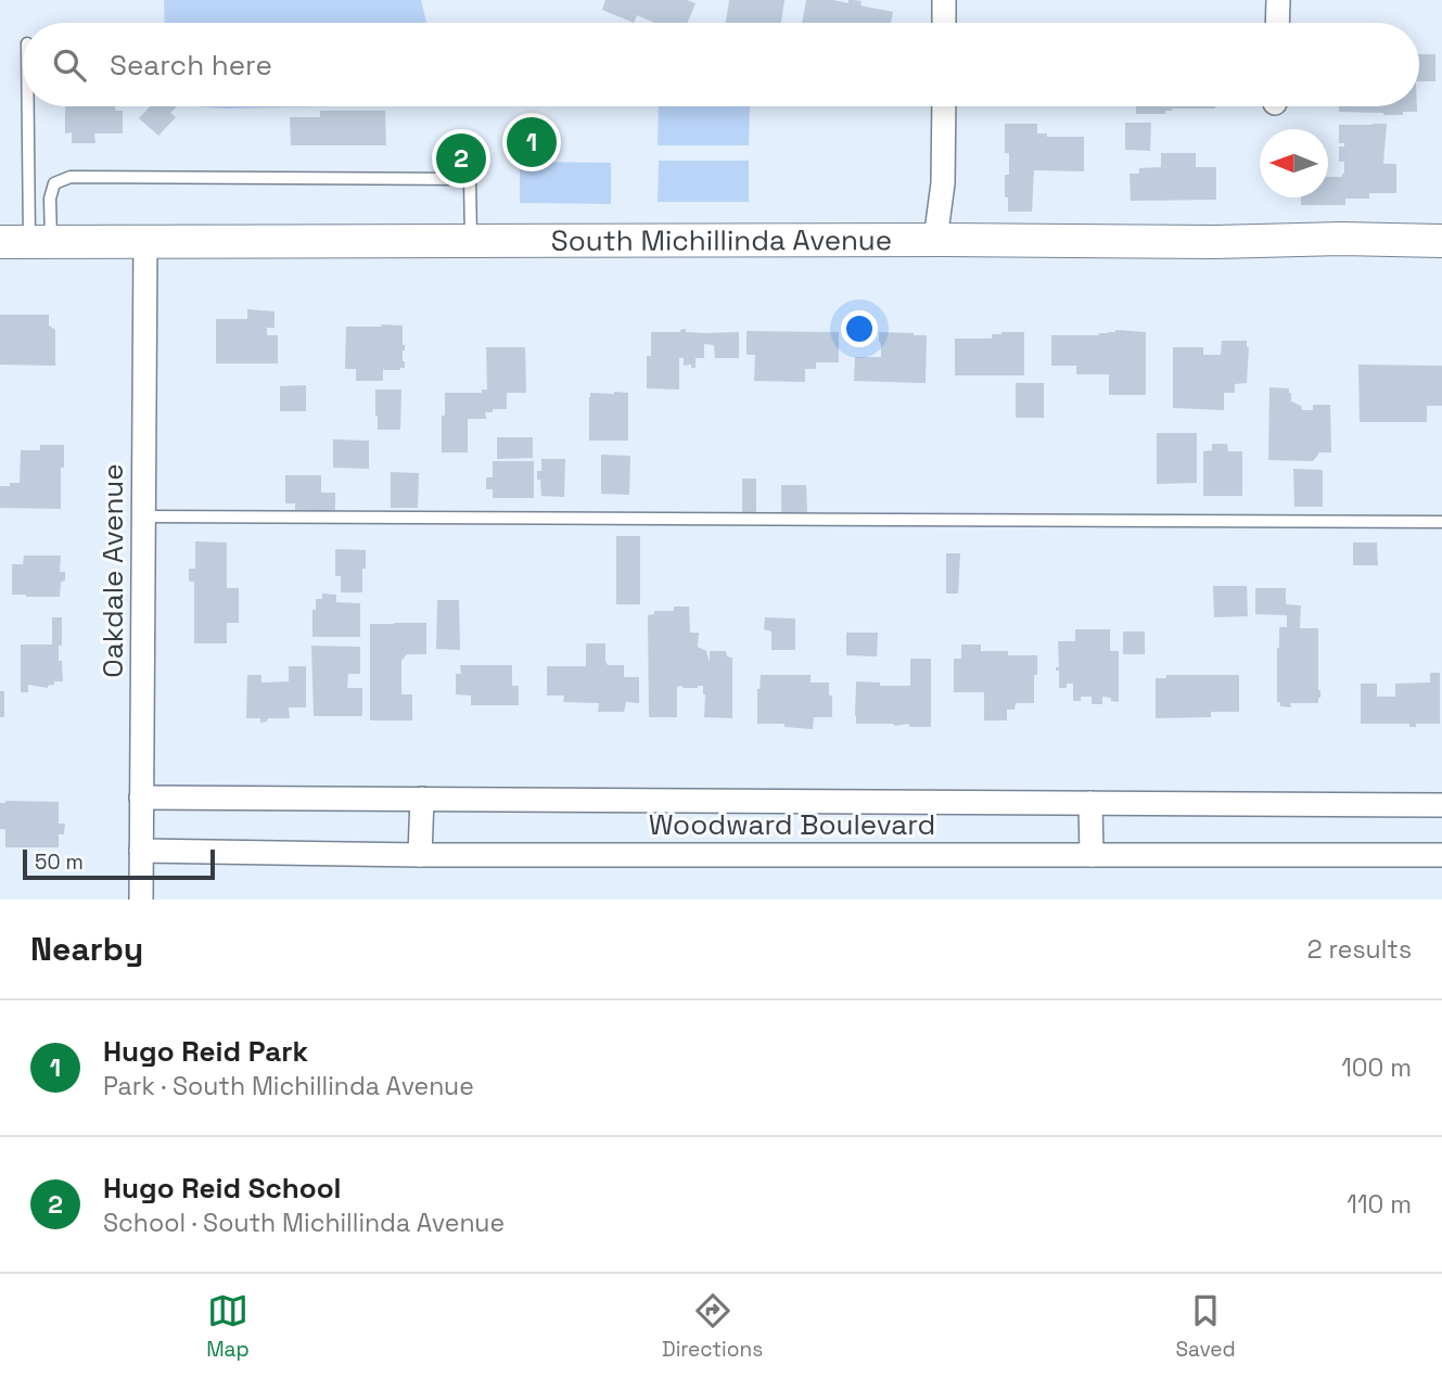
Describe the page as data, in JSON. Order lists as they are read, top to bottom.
{
  "streets": {
    "main road": ["South Michillinda Avenue"],
    "street": ["Oakdale Avenue", "Woodward Boulevard"]
  },
  "crossings": [
    ["South Michillinda Avenue", "Oakdale Avenue"],
    ["Oakdale Avenue", "Woodward Boulevard"]
  ],
  "scale_bar": "50 m",
  "north": "left",
  "page": {
    "search": "Search here",
    "pins": ["1", "2"],
    "scale": "50 m",
    "heading": ["Nearby", "2 results"],
    "list": [
      {
        "mark": "1",
        "name": "Hugo Reid Park",
        "note": "Park · South Michillinda Avenue",
        "value": "100 m"
      },
      {
        "mark": "2",
        "name": "Hugo Reid School",
        "note": "School · South Michillinda Avenue",
        "value": "110 m"
      }
    ],
    "nav": ["Map", "Directions", "Saved"]
  }
}
